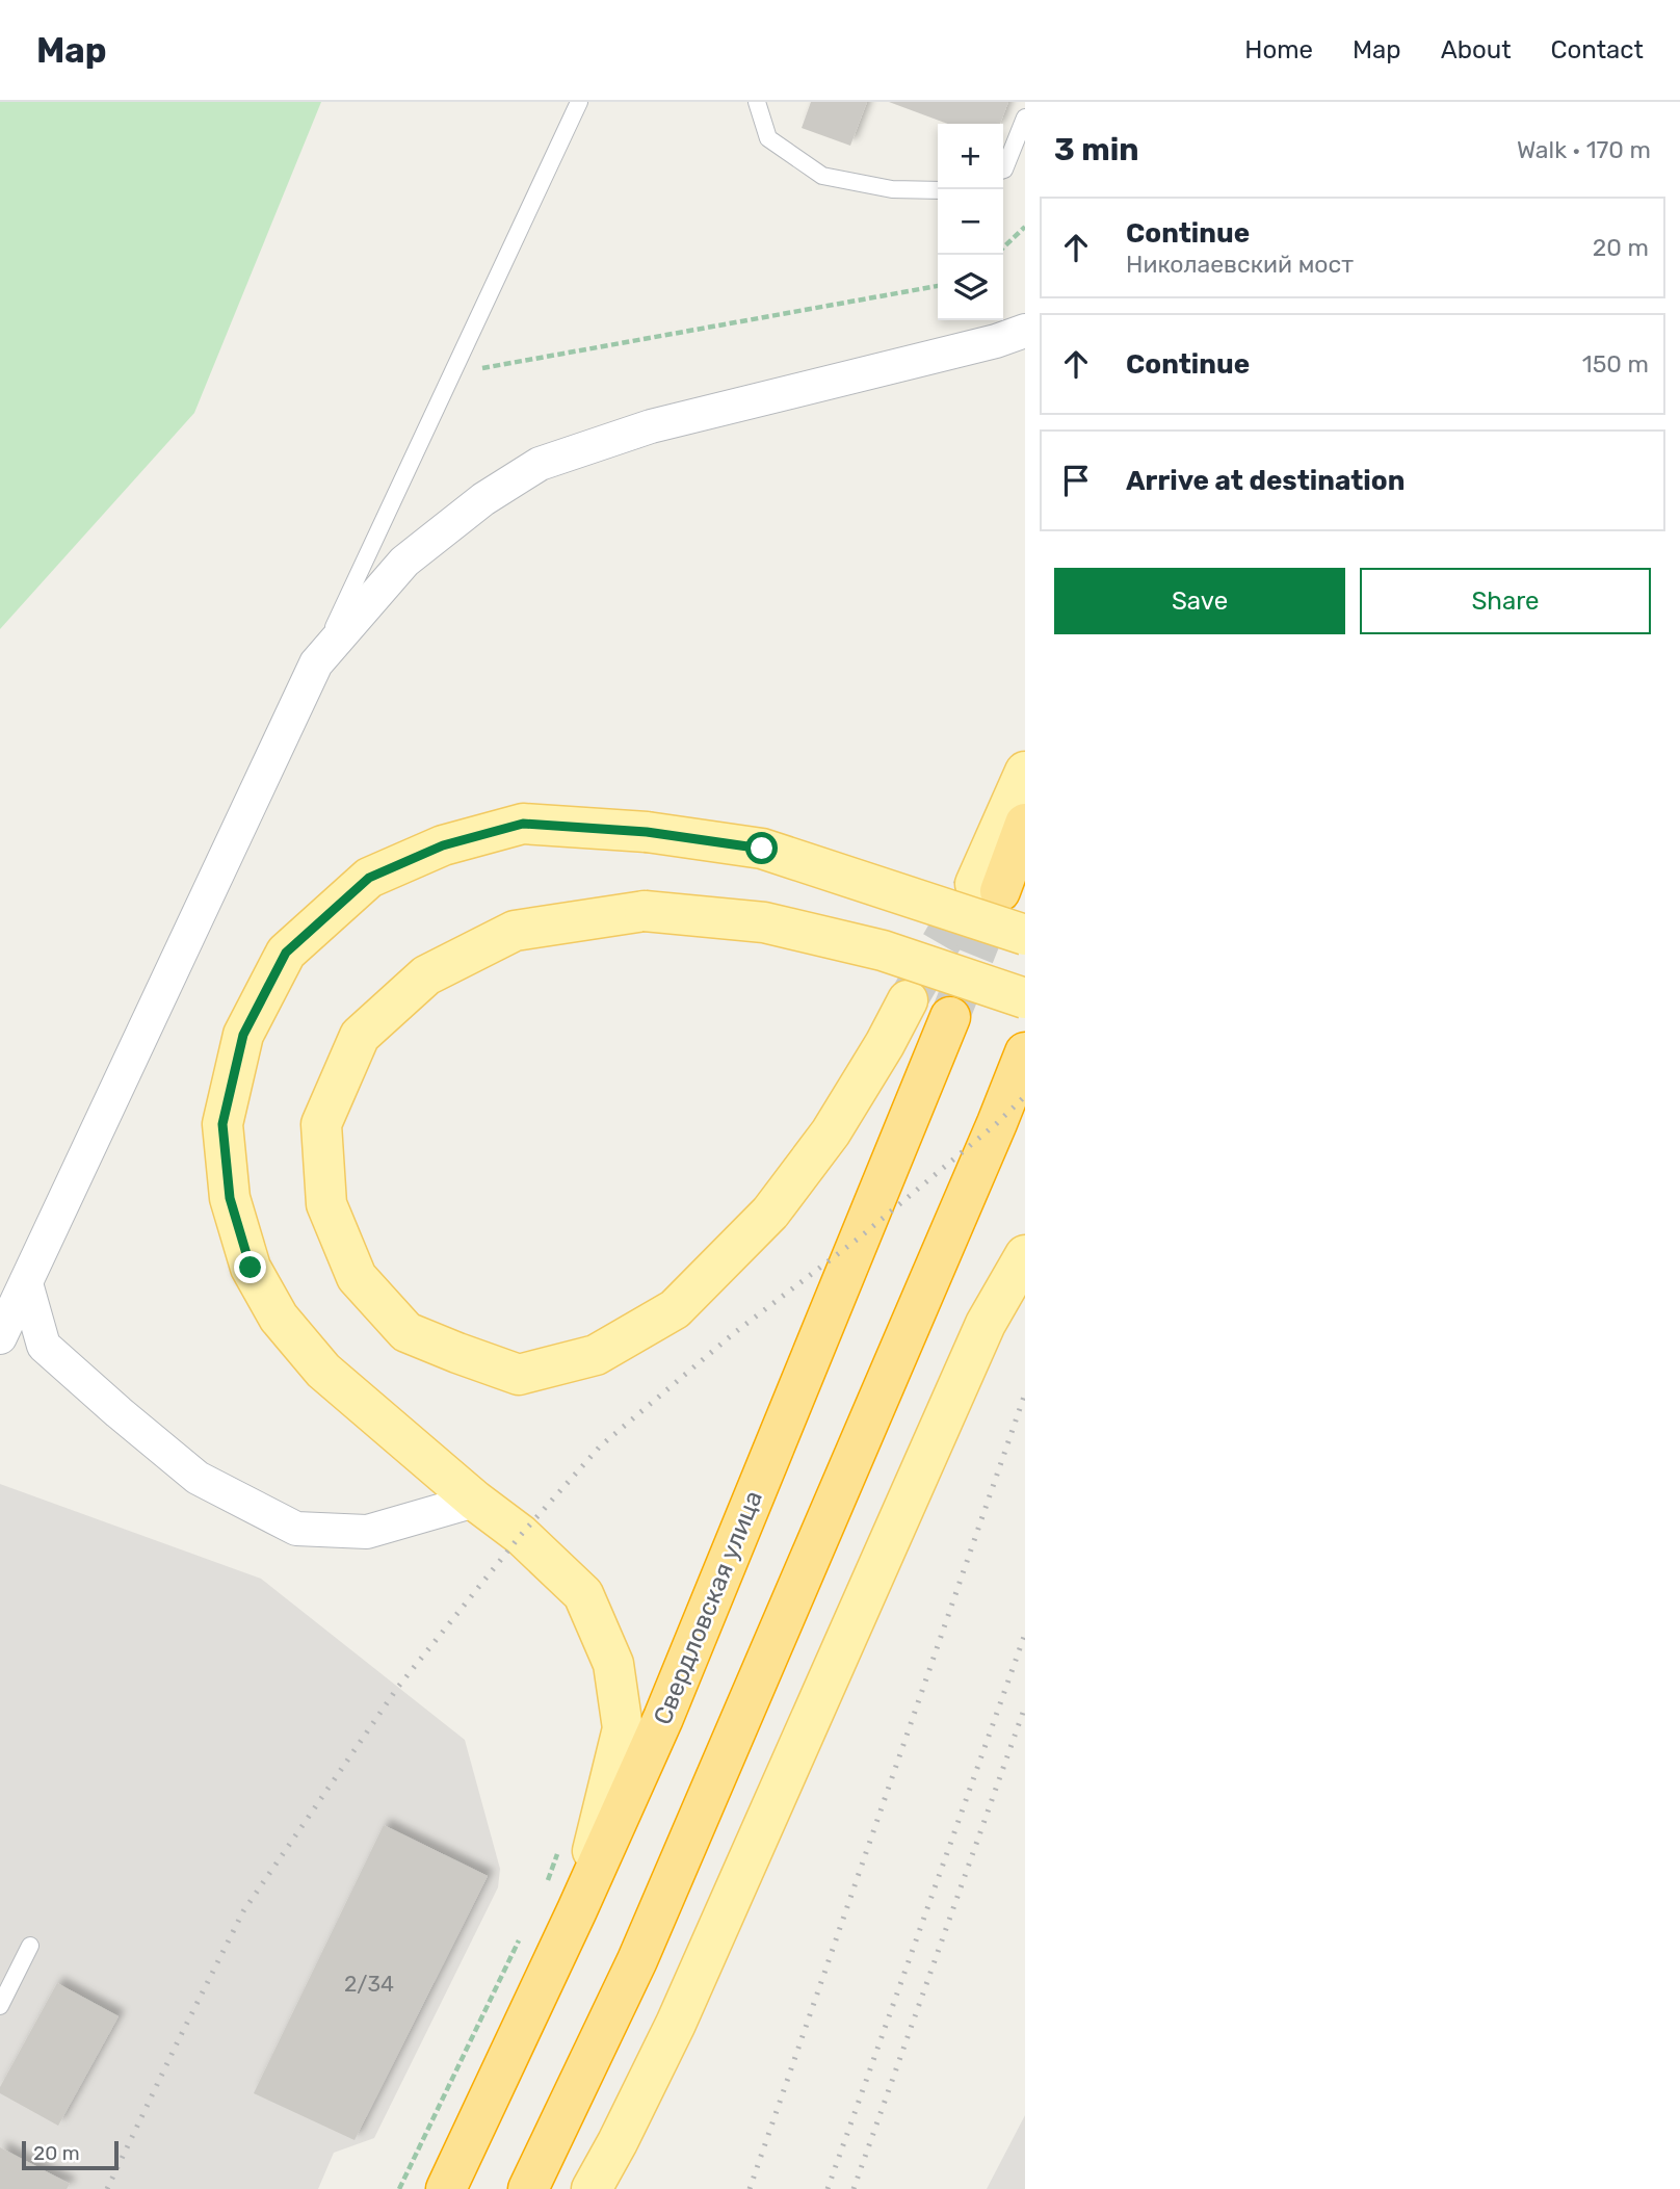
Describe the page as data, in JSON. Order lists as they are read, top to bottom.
{
  "streets": {
    "highway": ["Свердловская улица"]
  },
  "house_numbers": ["2/34"],
  "scale_bar": "20 m",
  "page": {
    "header": "Map",
    "nav": [
      "Home",
      "Map",
      "About",
      "Contact"
    ],
    "heading": ["3 min", "Walk · 170 m"],
    "map_buttons": ["+", "−"],
    "list": [
      ["Continue", "Николаевский мост", "20 m"],
      ["Continue", "150 m"],
      "Arrive at destination"
    ],
    "buttons": ["Save", "Share"],
    "scale": "20 m"
  }
}
